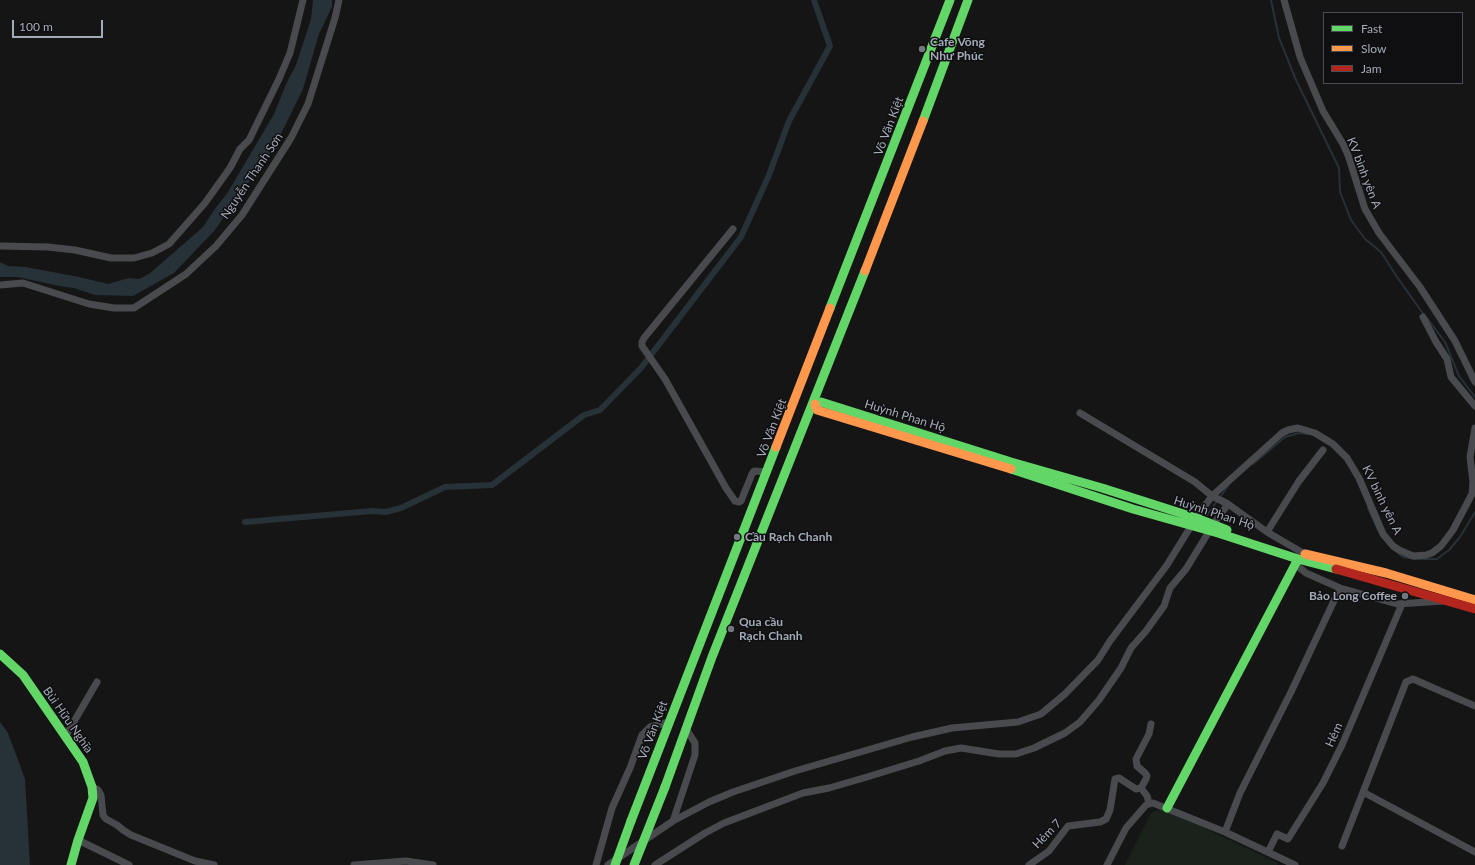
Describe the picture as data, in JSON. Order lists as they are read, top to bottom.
{
  "streets": {
    "main road": ["Võ Văn Kiệt", "Huỳnh Phan Hộ", "Bùi Hữu Nghĩa"],
    "street": [
      "KV bình yên A",
      "Nguyễn Thanh Sơn",
      "Hẻm",
      "Hẻm 7"
    ]
  },
  "crossings": [
    ["Võ Văn Kiệt", "Huỳnh Phan Hộ"],
    ["KV bình yên A", "Huỳnh Phan Hộ"]
  ],
  "places": [
    "Cafe Võng Như Phúc",
    "Cầu Rạch Chanh",
    "Bảo Long Coffee",
    "Qua cầu Rạch Chanh"
  ],
  "legend": ["Fast", "Slow", "Jam"],
  "scale_bar": "100 m"
}
